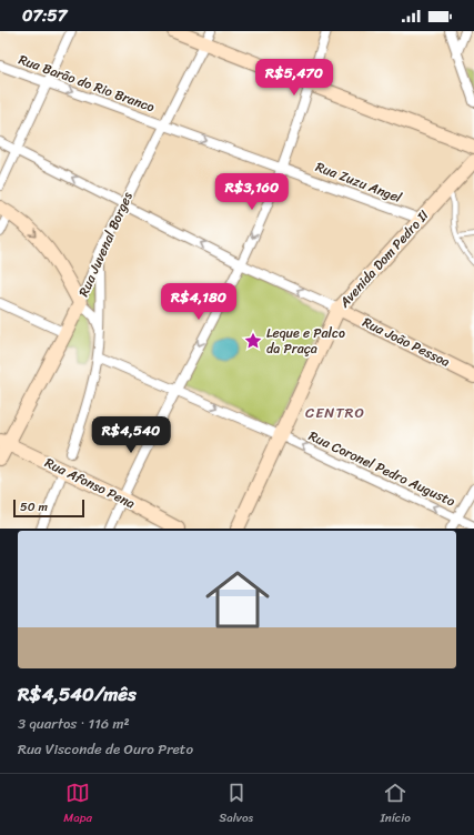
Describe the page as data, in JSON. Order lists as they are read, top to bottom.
{
  "streets": {
    "main road": [
      "Rua Juvenal Borges",
      "Avenida Dom Pedro II",
      "Rua João Pessoa",
      "Rua Afonso Pena"
    ],
    "street": ["Rua Barão do Rio Branco", "Rua Zuzu Angel", "Rua Coronel Pedro Augusto"]
  },
  "crossings": [
    ["Rua Barão do Rio Branco", "Rua Zuzu Angel"],
    ["Rua Barão do Rio Branco", "Rua Juvenal Borges"],
    ["Rua Zuzu Angel", "Rua Juvenal Borges"],
    ["Rua Zuzu Angel", "Avenida Dom Pedro II"],
    ["Rua Juvenal Borges", "Rua Afonso Pena"],
    ["Avenida Dom Pedro II", "Rua João Pessoa"],
    ["Avenida Dom Pedro II", "Rua Coronel Pedro Augusto"]
  ],
  "one_way": ["Rua Zuzu Angel"],
  "districts": ["CENTRO"],
  "places": {
    "place": ["Leque e Palco da Praça"]
  },
  "scale_bar": "50 m",
  "page": {
    "status": "07:57",
    "price": [
      "R$5,470",
      "R$3,160",
      "R$4,180",
      "R$4,540"
    ],
    "scale": "50 m",
    "list": [
      {
        "name": "R$4,540/mês",
        "note": "3 quartos · 116 m² · Rua Visconde de Ouro Preto"
      }
    ],
    "tabs": ["Mapa", "Salvos", "Início"]
  }
}
